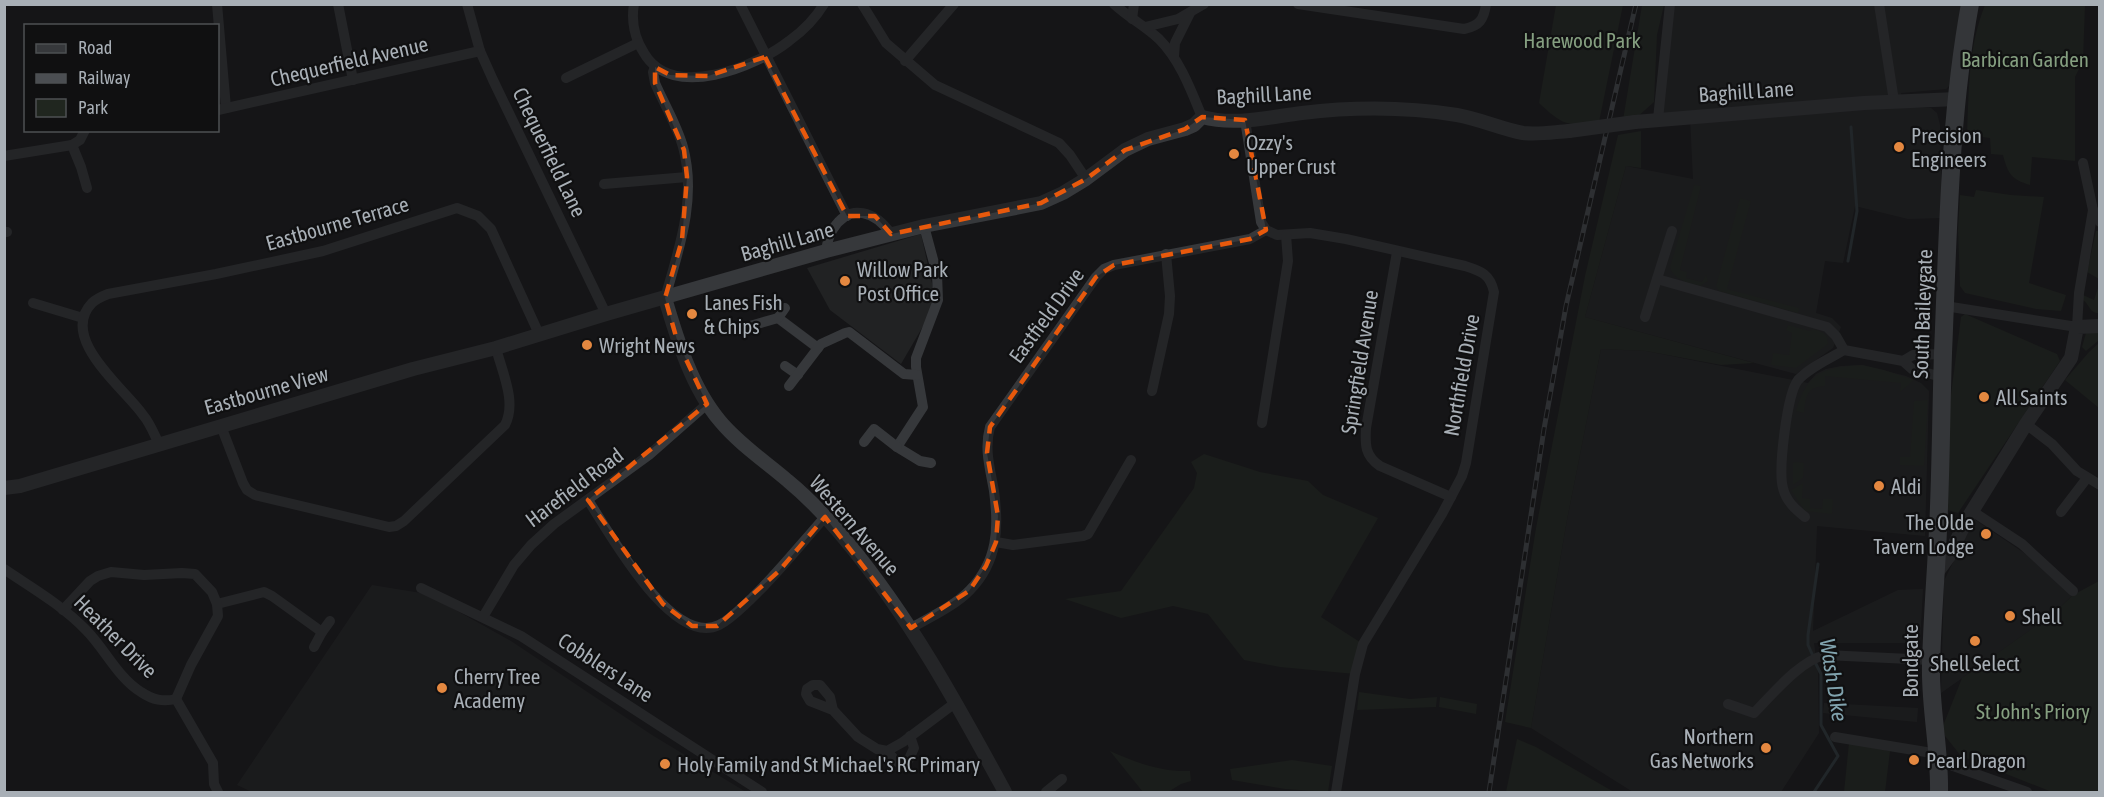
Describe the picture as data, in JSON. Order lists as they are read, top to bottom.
{
  "streets": {
    "highway": ["South Baileygate", "Bondgate"],
    "street": [
      "Chequerfield Avenue",
      "Baghill Lane",
      "Chequerfield Lane",
      "Eastbourne Terrace",
      "Eastfield Drive",
      "Springfield Avenue",
      "Northfield Drive",
      "Eastbourne View",
      "Harefield Road",
      "Western Avenue",
      "Heather Drive",
      "Cobblers Lane"
    ]
  },
  "crossings": [
    ["Chequerfield Avenue", "Chequerfield Lane"],
    ["Baghill Lane", "Chequerfield Lane"],
    ["Baghill Lane", "Eastbourne Terrace"],
    ["Baghill Lane", "South Baileygate"],
    ["Baghill Lane", "Eastbourne View"],
    ["Baghill Lane", "Western Avenue"],
    ["Eastbourne Terrace", "Eastbourne View"],
    ["South Baileygate", "Bondgate"],
    ["Eastfield Drive", "Northfield Drive"],
    ["Eastfield Drive", "Western Avenue"],
    ["Springfield Avenue", "Northfield Drive"],
    ["Harefield Road", "Western Avenue"],
    ["Harefield Road", "Cobblers Lane"]
  ],
  "water": ["Wash Dike"],
  "parks": ["Harewood Park", "Barbican Garden", "St John's Priory"],
  "places": [
    "Precision Engineers",
    "Ozzy's Upper Crust",
    "Willow Park Post Office",
    "Lanes Fish & Chips",
    "Wright News",
    "All Saints",
    "Aldi",
    "The Olde Tavern Lodge",
    "Shell",
    "Shell Select",
    "Cherry Tree Academy",
    "Northern Gas Networks",
    "Pearl Dragon",
    "Holy Family and St Michael's RC Primary"
  ],
  "legend": ["Road", "Railway", "Park"]
}
